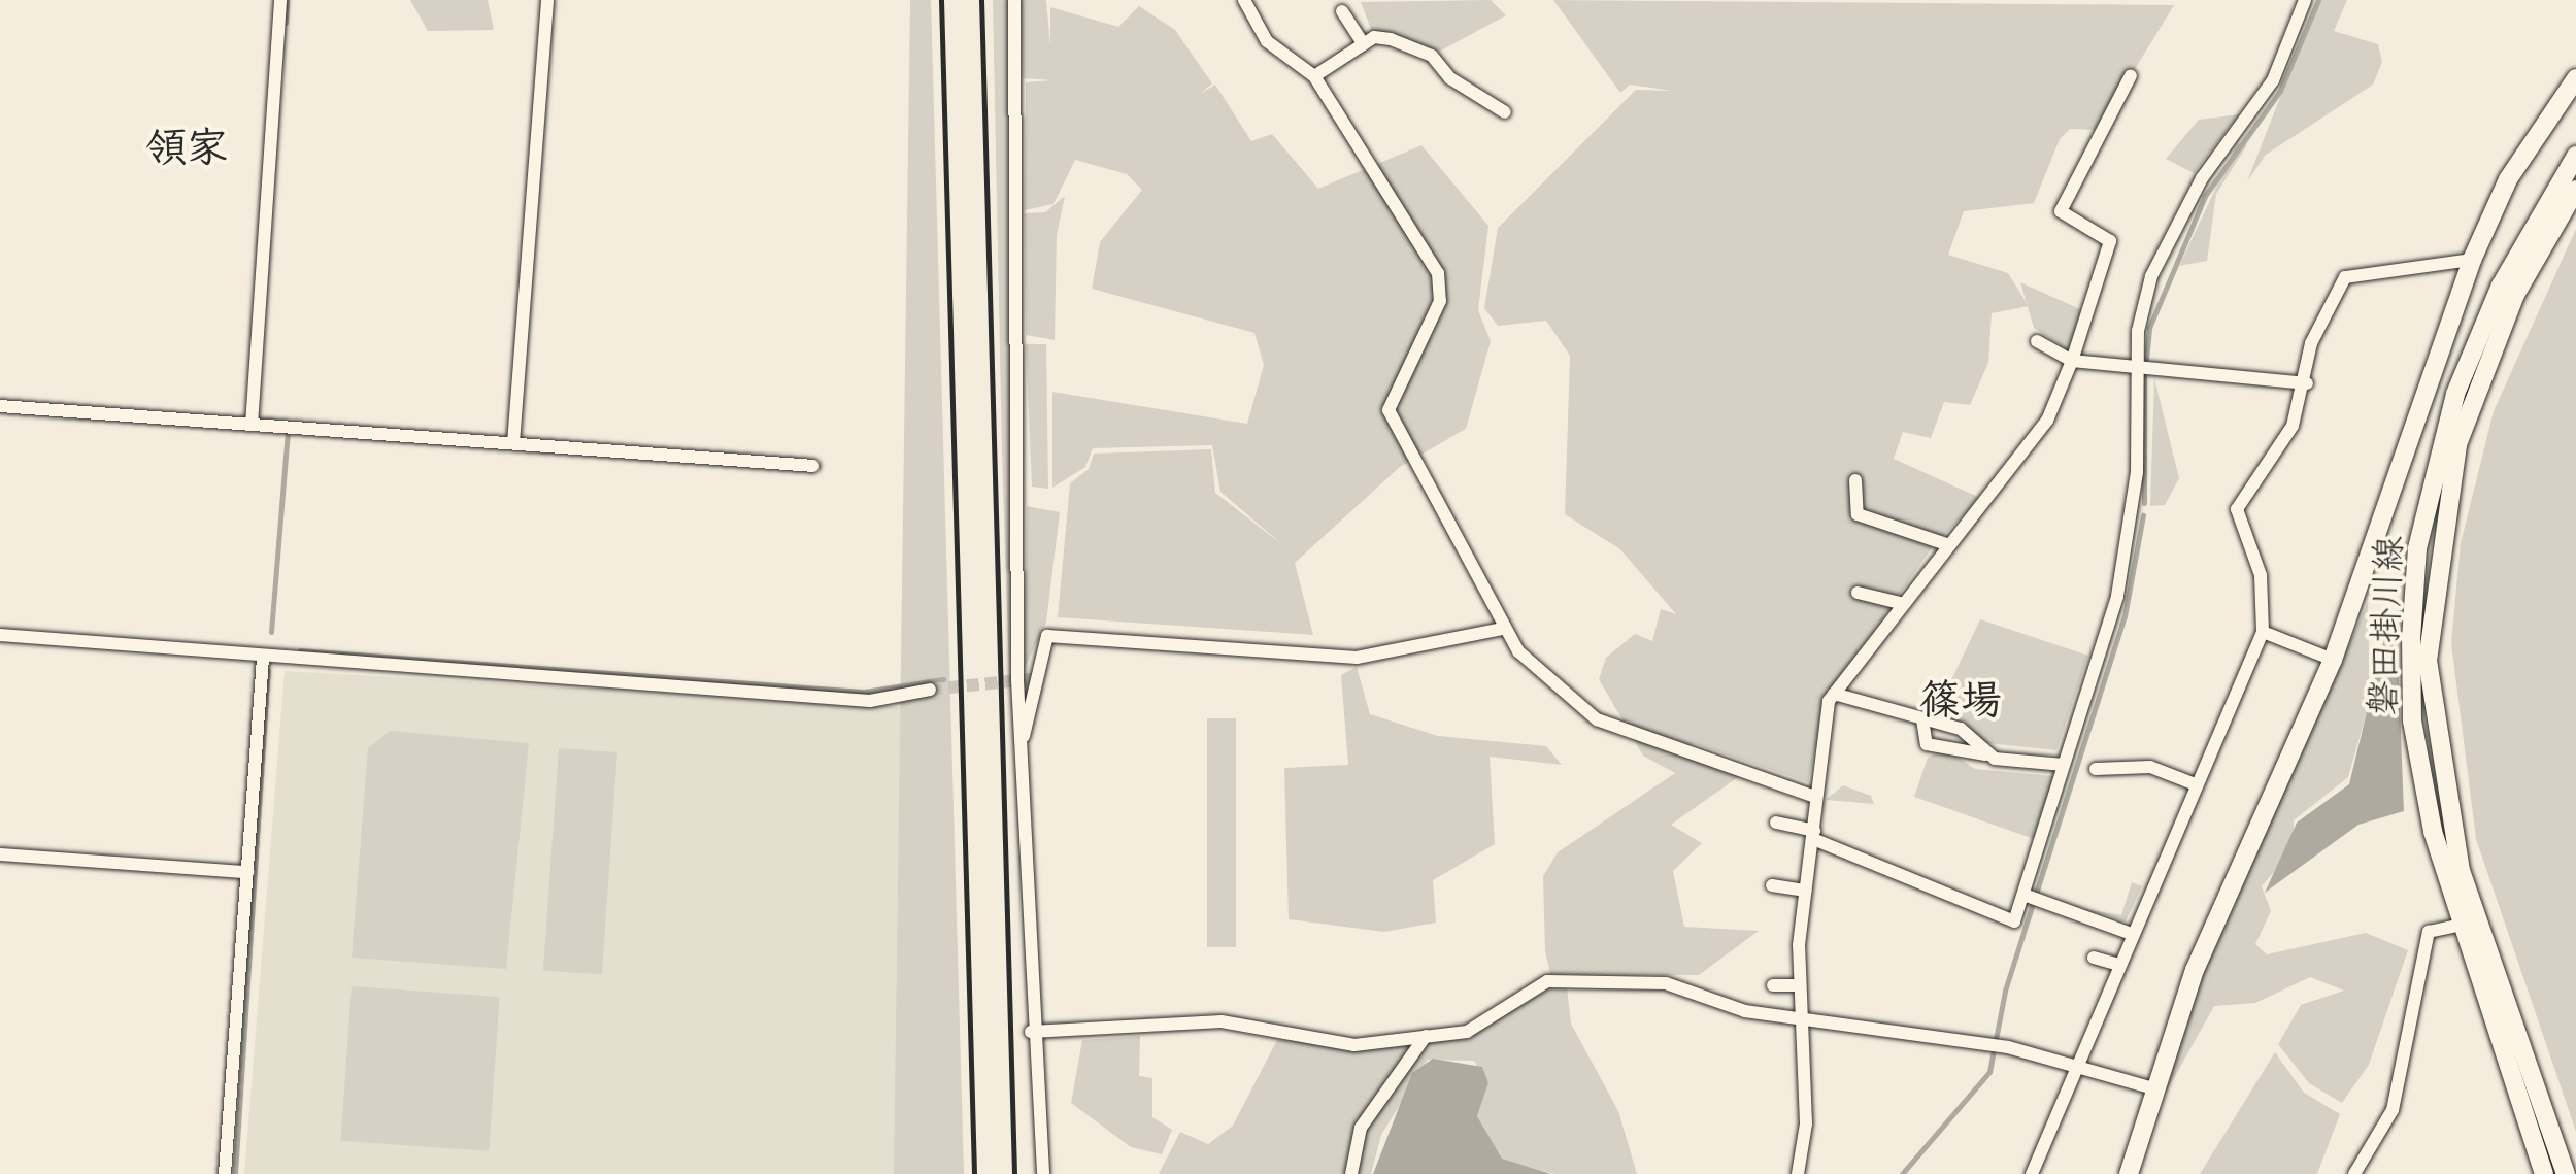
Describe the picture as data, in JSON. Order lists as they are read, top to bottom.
{
  "streets": {
    "main road": ["磐田掛川線"]
  },
  "districts": ["領家", "篠場"]
}
